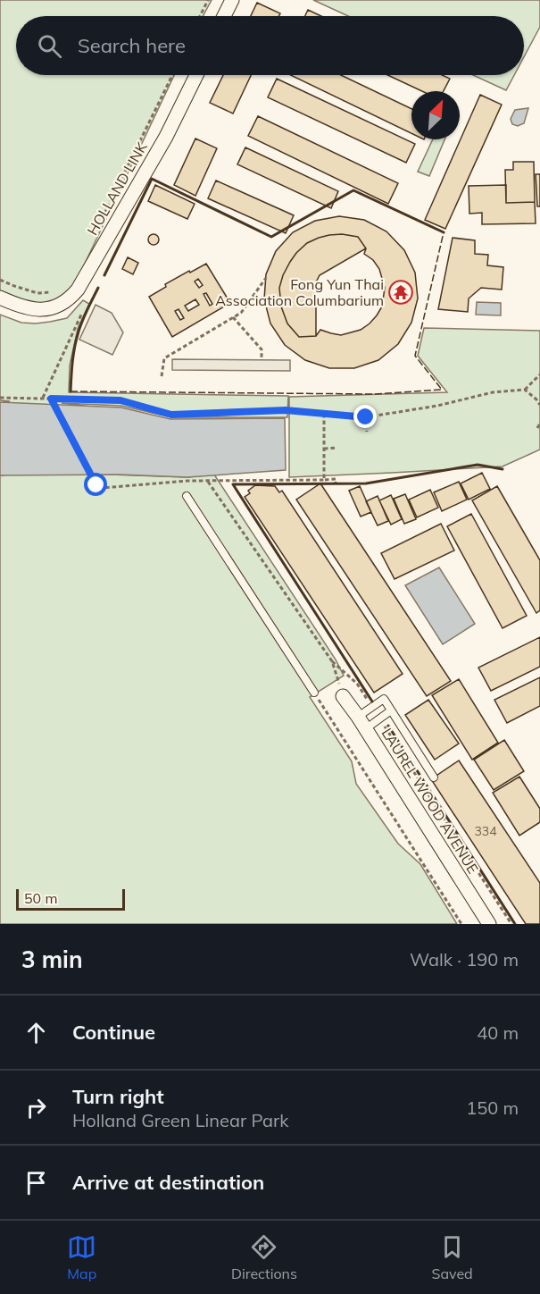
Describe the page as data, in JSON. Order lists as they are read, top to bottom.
{
  "streets": {
    "street": ["HOLLAND LINK", "LAUREL WOOD AVENUE"]
  },
  "places": {
    "temple": ["Fong Yun Thai Association Columbarium"]
  },
  "house_numbers": ["334"],
  "scale_bar": "50 m",
  "north": "top right",
  "page": {
    "search": "Search here",
    "scale": "50 m",
    "heading": ["3 min", "Walk · 190 m"],
    "list": [
      ["Continue", "40 m"],
      ["Turn right", "Holland Green Linear Park", "150 m"],
      "Arrive at destination"
    ],
    "nav": ["Map", "Directions", "Saved"]
  }
}
